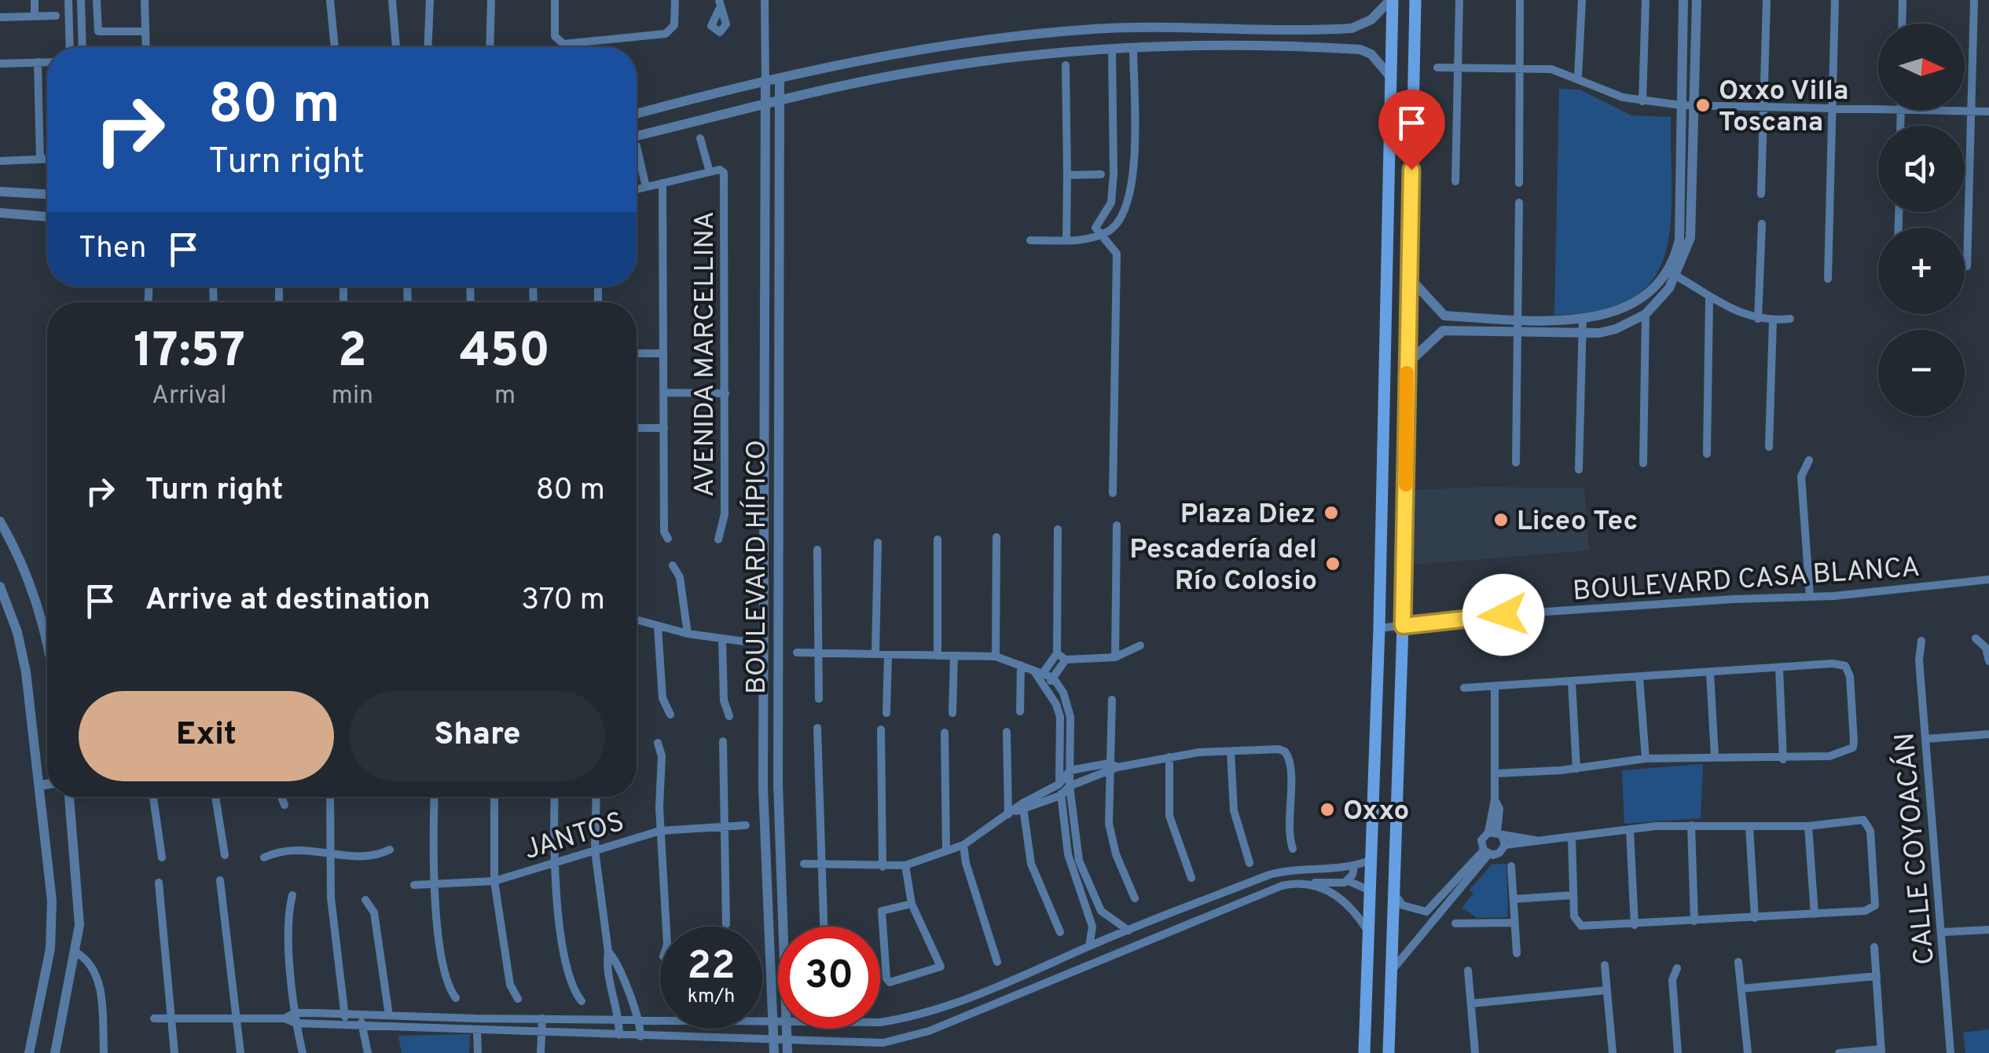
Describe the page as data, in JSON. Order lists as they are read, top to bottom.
{
  "streets": {
    "street": [
      "AVENIDA MARCELLINA",
      "BOULEVARD HÍPICO",
      "BOULEVARD CASA BLANCA",
      "JANTOS",
      "CALLE COYOACÁN"
    ]
  },
  "places": [
    "Oxxo Villa Toscana",
    "Plaza Diez",
    "Liceo Tec",
    "Pescadería del Río Colosio",
    "Oxxo"
  ],
  "north": "right",
  "page": {
    "map_buttons": ["+", "−"],
    "turn": ["80 m", "Turn right"],
    "then": "Then",
    "eta": [
      "17:57",
      "Arrival",
      "2",
      "min",
      "450",
      "m"
    ],
    "list": [
      {
        "name": "Turn right",
        "value": "80 m"
      },
      {
        "name": "Arrive at destination",
        "value": "370 m"
      }
    ],
    "buttons": ["Exit", "Share"],
    "speed": "22 km/h",
    "limit": "30"
  }
}
